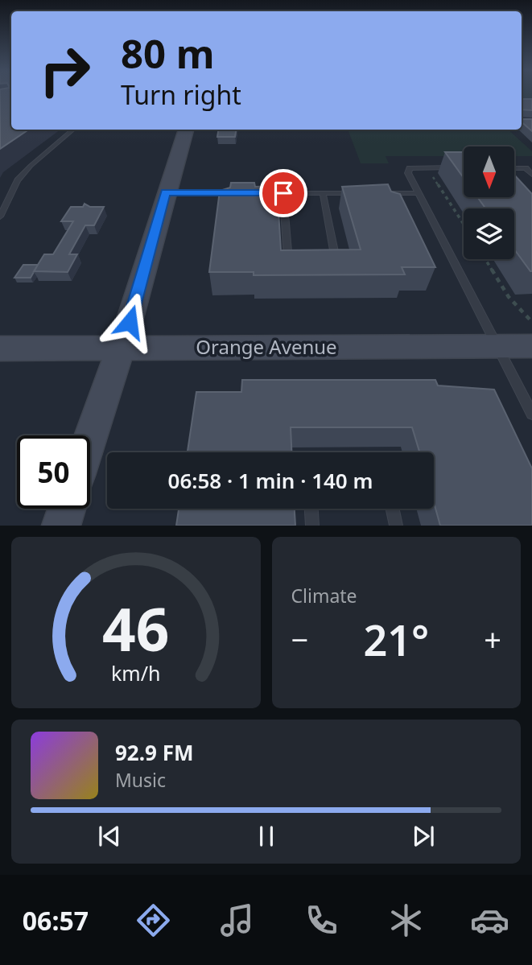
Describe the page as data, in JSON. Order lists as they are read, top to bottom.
{
  "streets": {
    "main road": ["Orange Avenue"]
  },
  "north": "bottom",
  "page": {
    "turn": ["80 m", "Turn right"],
    "limit": "50",
    "trip": "06:58 · 1 min · 140 m",
    "tile": "Climate",
    "heat": ["−", "21°", "+"],
    "song": ["92.9 FM", "Music"],
    "tabs": "06:57",
    "gauge": ["46", "km/h"]
  }
}
